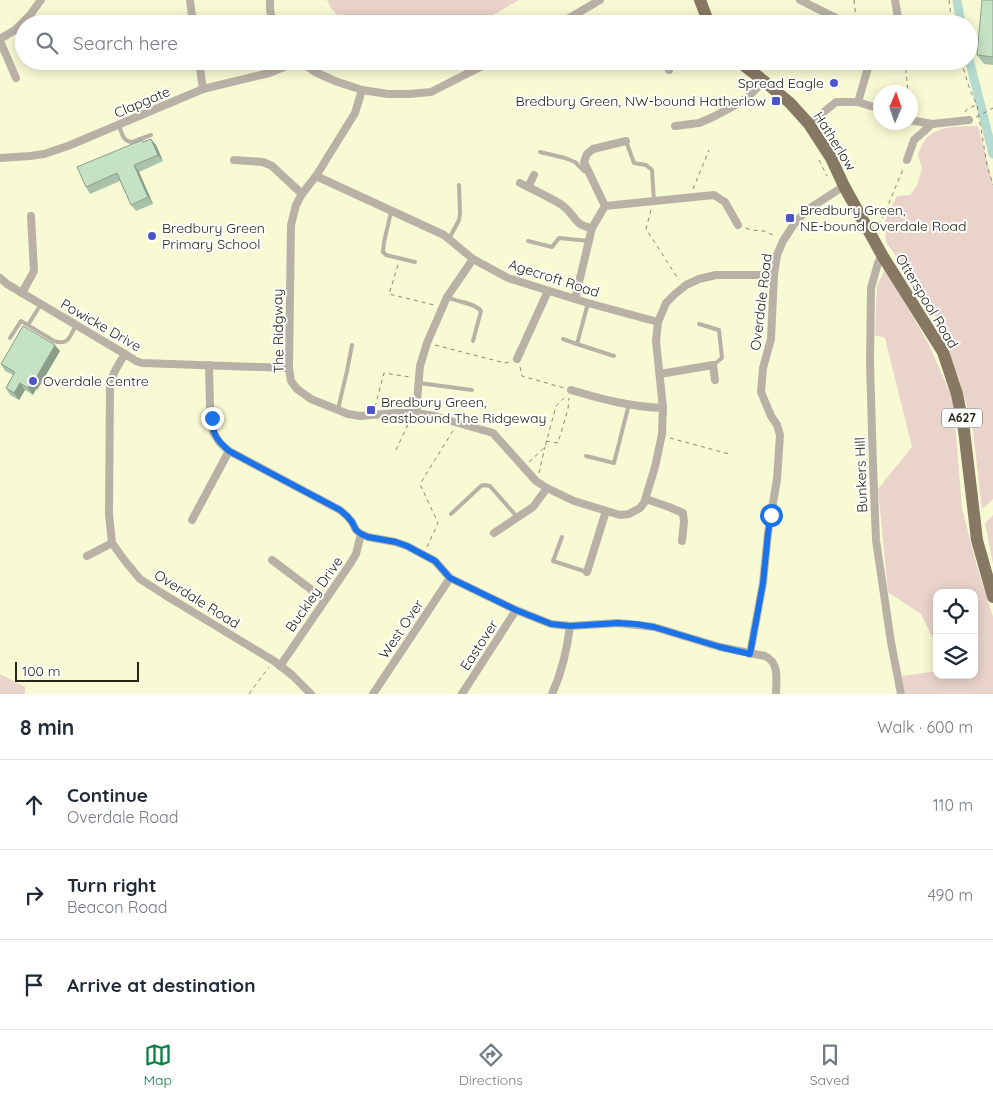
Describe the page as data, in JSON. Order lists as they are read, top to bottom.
{
  "streets": {
    "main road": ["Hatherlow", "Otterspool Road", "A627"],
    "street": [
      "Clapgate",
      "Agecroft Road",
      "Overdale Road",
      "Powicke Drive",
      "The Ridgway",
      "Bunkers Hill",
      "Buckley Drive",
      "West Over",
      "Eastover"
    ]
  },
  "crossings": [
    ["Hatherlow", "Otterspool Road"],
    ["Hatherlow", "Overdale Road"],
    ["Hatherlow", "Bunkers Hill"],
    ["Agecroft Road", "The Ridgway"],
    ["Otterspool Road", "Bunkers Hill"],
    ["Overdale Road", "Buckley Drive"],
    ["Powicke Drive", "The Ridgway"]
  ],
  "places": {
    "other": ["Spread Eagle", "Bredbury Green Primary School", "Overdale Centre"],
    "transit": ["Bredbury Green, NW-bound Hatherlow", "Bredbury Green, NE-bound Overdale Road", "Bredbury Green, eastbound The Ridgeway"]
  },
  "scale_bar": "100 m",
  "north": "top",
  "page": {
    "search": "Search here",
    "scale": "100 m",
    "heading": ["8 min", "Walk · 600 m"],
    "list": [
      ["Continue", "Overdale Road", "110 m"],
      ["Turn right", "Beacon Road", "490 m"],
      "Arrive at destination"
    ],
    "nav": ["Map", "Directions", "Saved"]
  }
}
